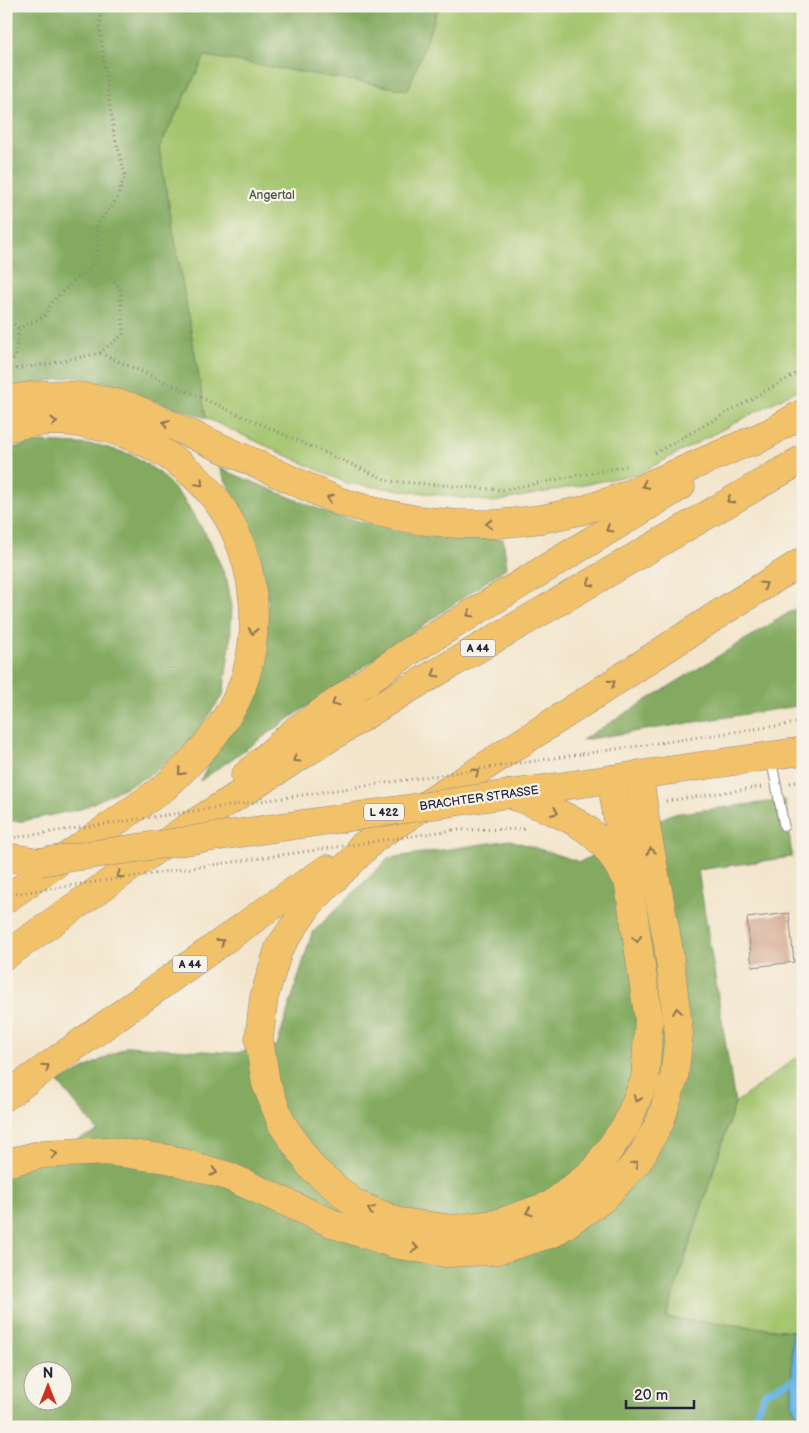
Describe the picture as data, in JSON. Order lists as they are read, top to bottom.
{
  "streets": {
    "main road": ["A 44", "BRACHTER STRASSE", "L 422"]
  },
  "parks": ["Angertal"],
  "scale_bar": "20 m",
  "north": "top"
}
